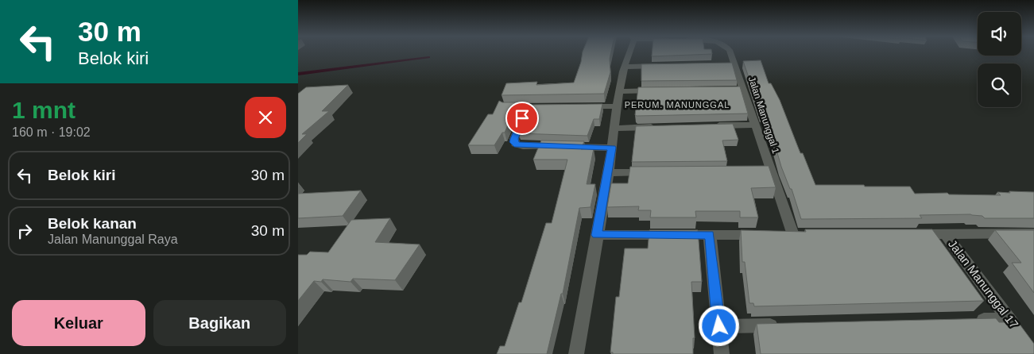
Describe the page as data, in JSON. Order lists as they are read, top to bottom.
{
  "streets": {
    "street": ["Jalan Manunggal 1", "Jalan Manunggal 17"]
  },
  "districts": ["PERUM. MANUNGGAL"],
  "page": {
    "turn": ["30 m", "Belok kiri"],
    "heading": ["1 mnt", "160 m · 19:02"],
    "list": [
      {
        "name": "Belok kiri",
        "value": "30 m"
      },
      {
        "name": "Belok kanan",
        "note": "Jalan Manunggal Raya",
        "value": "30 m"
      }
    ],
    "buttons": ["Keluar", "Bagikan"]
  }
}
